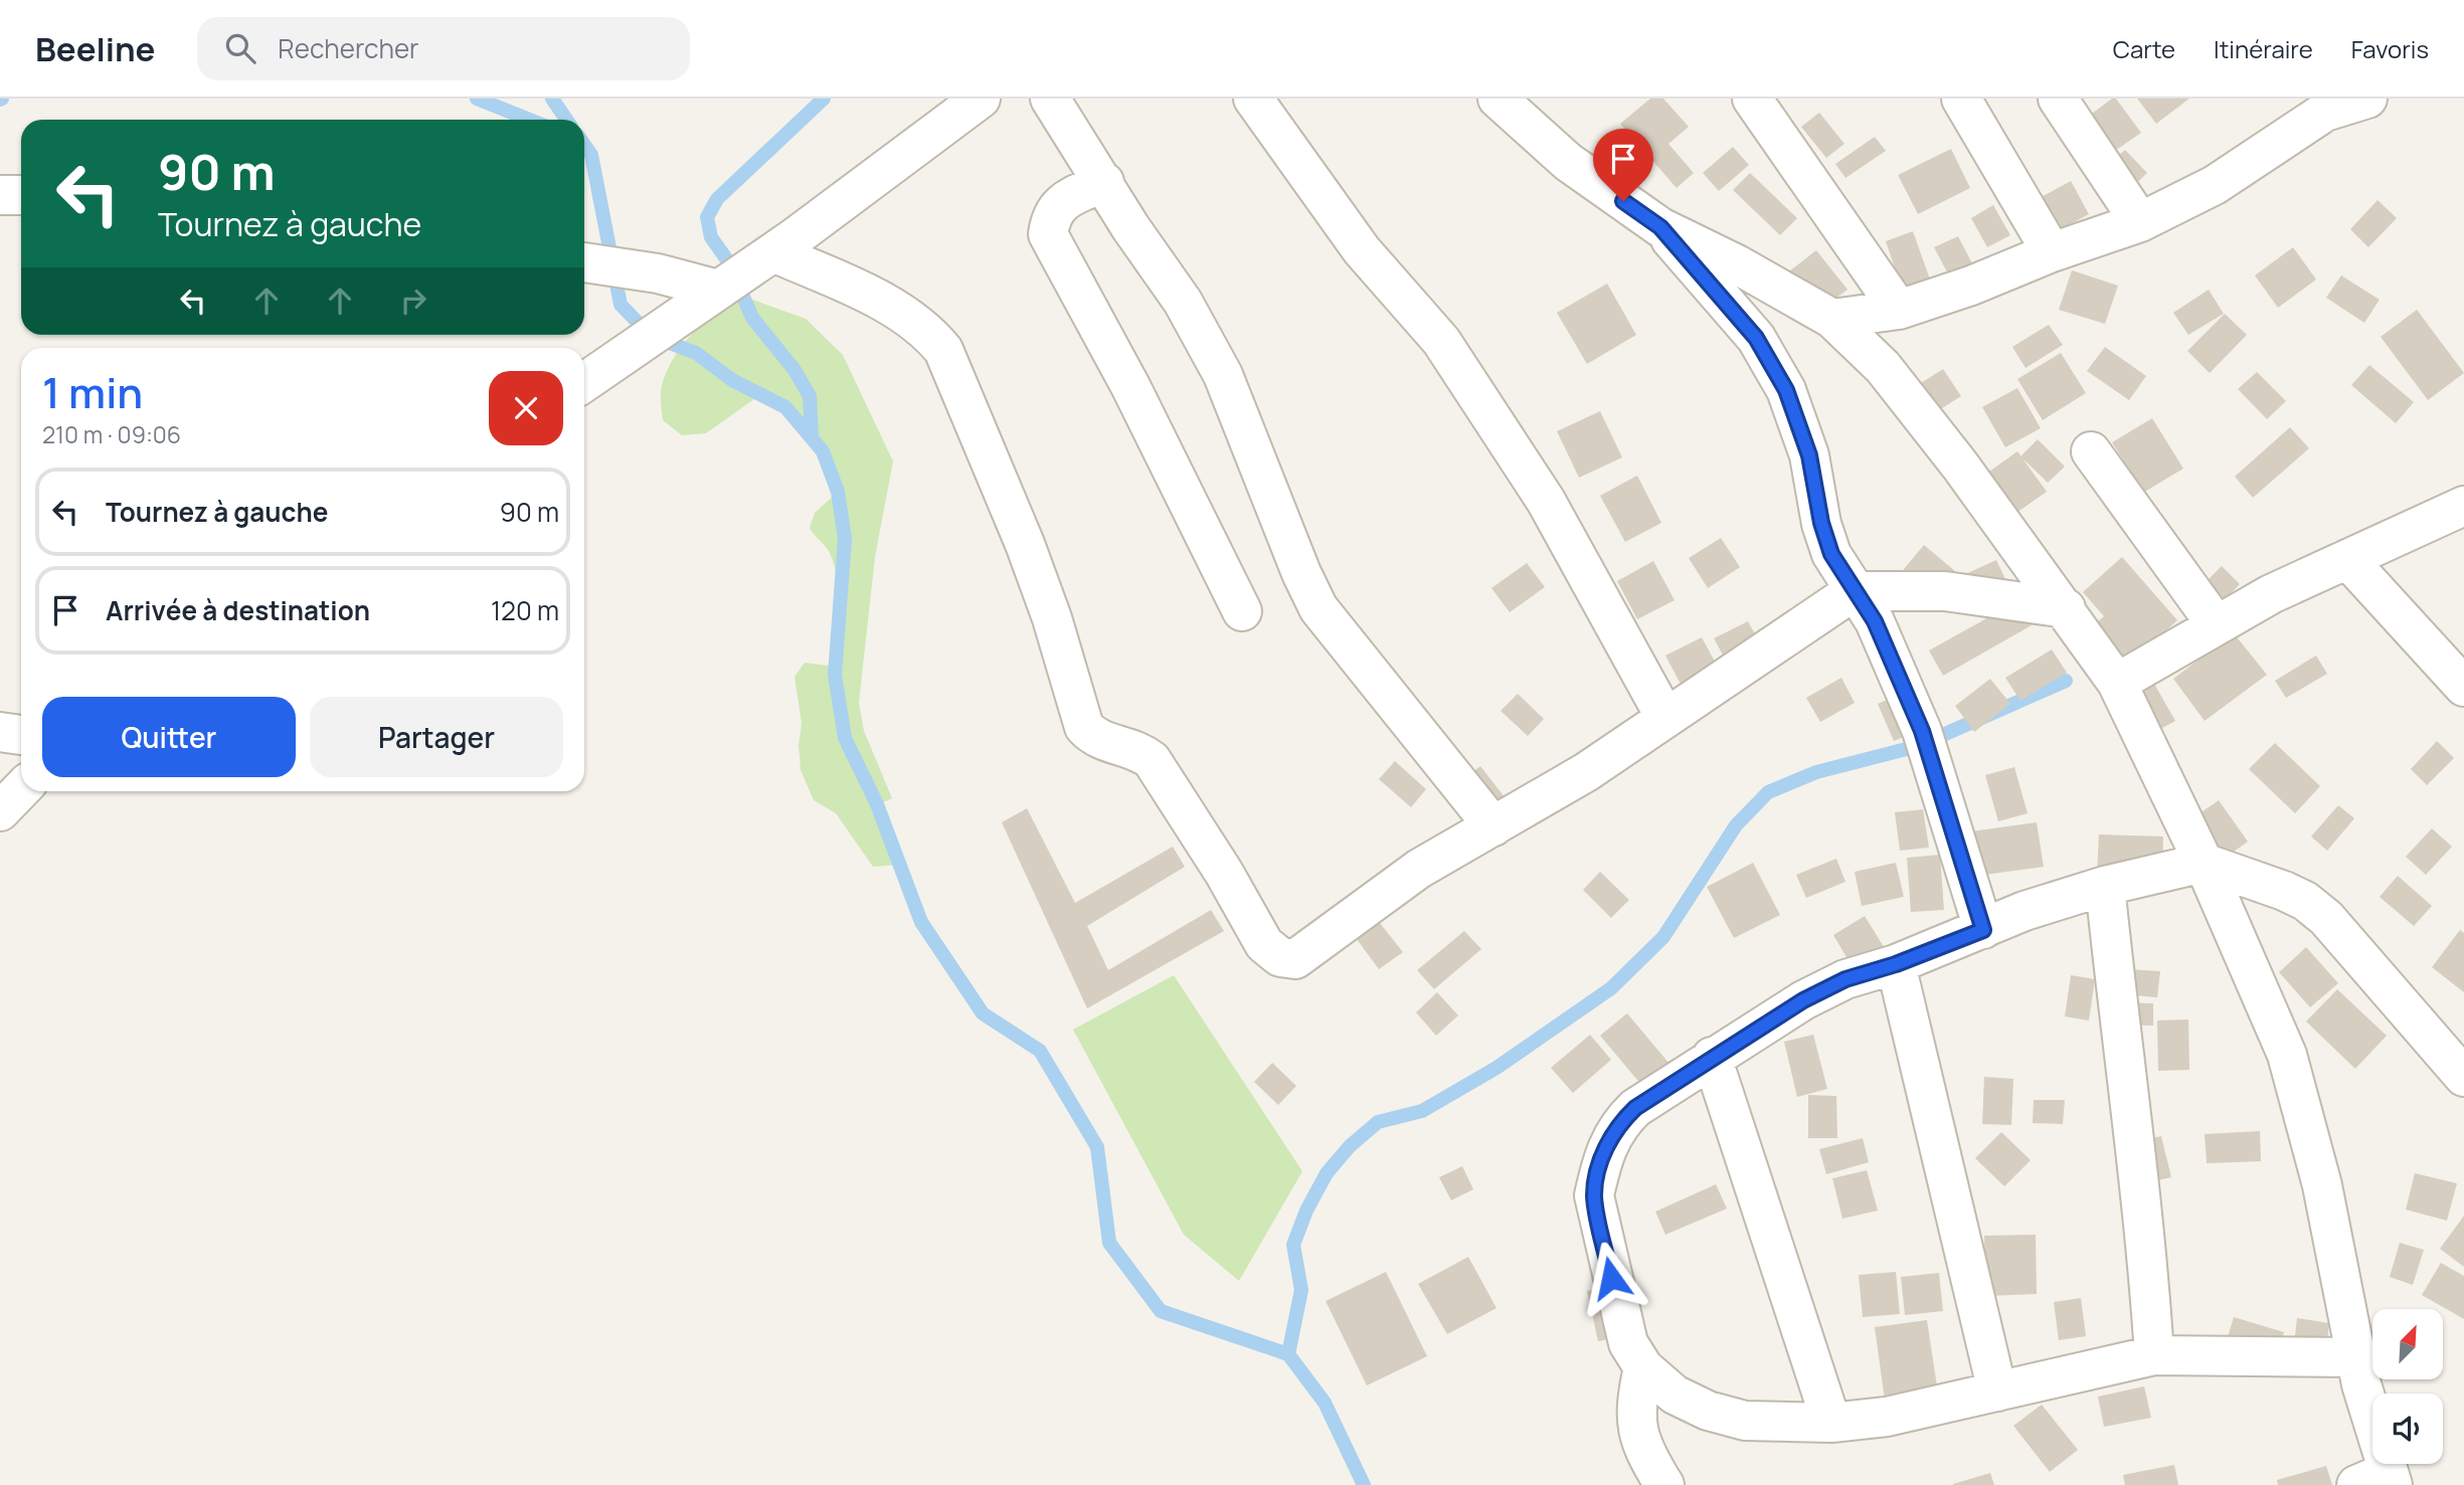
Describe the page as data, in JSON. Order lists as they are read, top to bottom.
{
  "north": "top right",
  "page": {
    "header": "Beeline",
    "search": "Rechercher",
    "nav": ["Carte", "Itinéraire", "Favoris"],
    "turn": ["90 m", "Tournez à gauche"],
    "heading": ["1 min", "210 m · 09:06"],
    "list": [
      {
        "name": "Tournez à gauche",
        "value": "90 m"
      },
      {
        "name": "Arrivée à destination",
        "value": "120 m"
      }
    ],
    "buttons": ["Quitter", "Partager"]
  }
}
